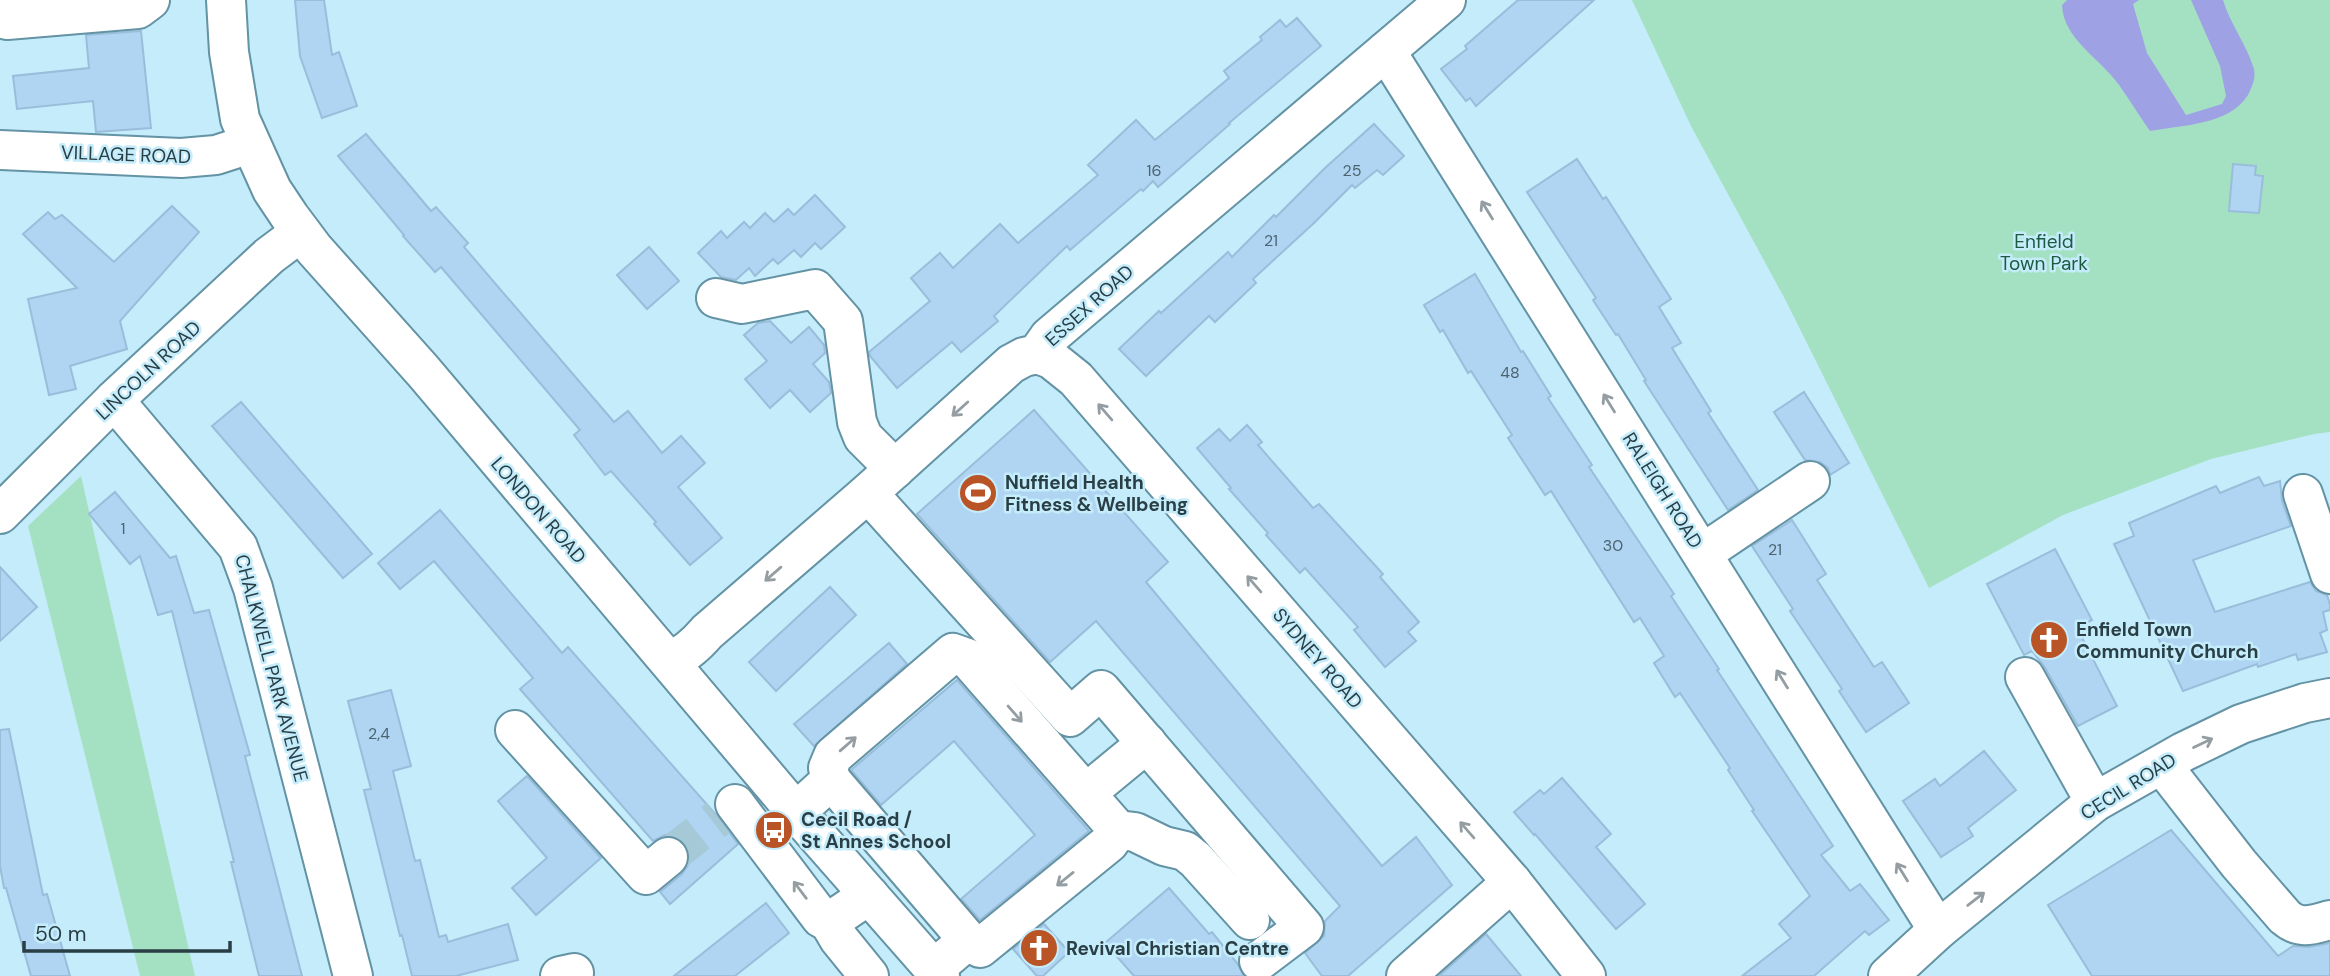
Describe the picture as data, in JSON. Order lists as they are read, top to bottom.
{
  "streets": {
    "street": [
      "VILLAGE ROAD",
      "ESSEX ROAD",
      "LINCOLN ROAD",
      "RALEIGH ROAD",
      "LONDON ROAD",
      "SYDNEY ROAD",
      "CHALKWELL PARK AVENUE",
      "CECIL ROAD"
    ]
  },
  "crossings": [
    ["VILLAGE ROAD", "LONDON ROAD"],
    ["ESSEX ROAD", "RALEIGH ROAD"],
    ["ESSEX ROAD", "LONDON ROAD"],
    ["ESSEX ROAD", "SYDNEY ROAD"],
    ["LINCOLN ROAD", "LONDON ROAD"],
    ["LINCOLN ROAD", "CHALKWELL PARK AVENUE"],
    ["RALEIGH ROAD", "CECIL ROAD"]
  ],
  "one_way": ["ESSEX ROAD", "RALEIGH ROAD", "CECIL ROAD"],
  "parks": ["Enfield Town Park"],
  "places": {
    "sports": ["Nuffield Health Fitness & Wellbeing"],
    "church": ["Enfield Town Community Church", "Revival Christian Centre"],
    "bus stop": ["Cecil Road / St Annes School"]
  },
  "house_numbers": [
    "16",
    "25",
    "21",
    "48",
    "1",
    "30",
    "21",
    "2,4"
  ],
  "scale_bar": "50 m"
}
